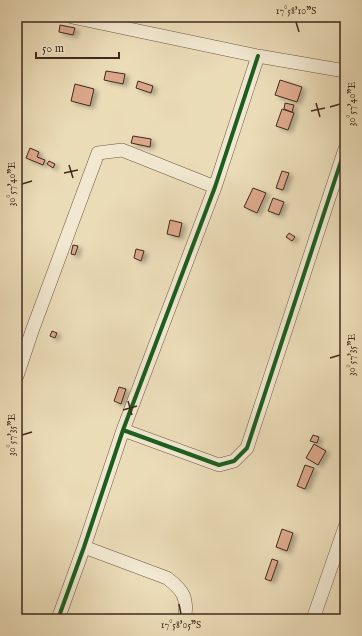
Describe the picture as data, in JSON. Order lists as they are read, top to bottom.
{
  "scale_bar": "50 m",
  "coordinates": [
    "17°58'10\"S",
    "30°57'40\"E",
    "30°57'35\"E",
    "17°58'05\"S"
  ]
}
